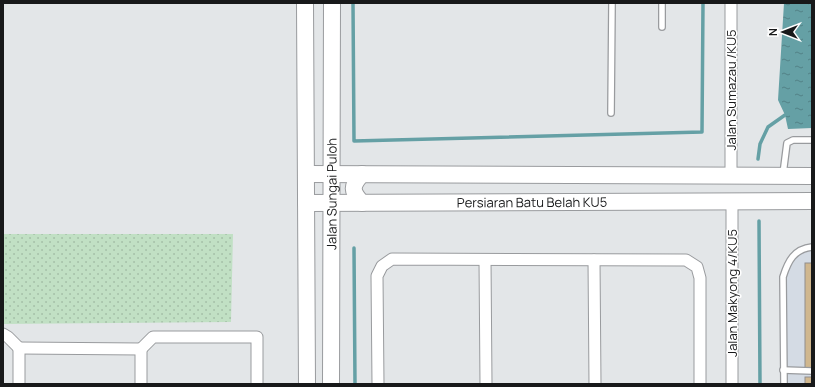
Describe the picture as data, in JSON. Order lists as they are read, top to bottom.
{
  "streets": {
    "street": [
      "Jalan Sumazau /KU5",
      "Jalan Sungai Puloh",
      "Persiaran Batu Belah KU5",
      "Jalan Makyong 4/KU5"
    ]
  },
  "crossings": [
    ["Jalan Sumazau /KU5", "Persiaran Batu Belah KU5"],
    ["Jalan Sungai Puloh", "Persiaran Batu Belah KU5"],
    ["Persiaran Batu Belah KU5", "Jalan Makyong 4/KU5"]
  ],
  "north": "left"
}
